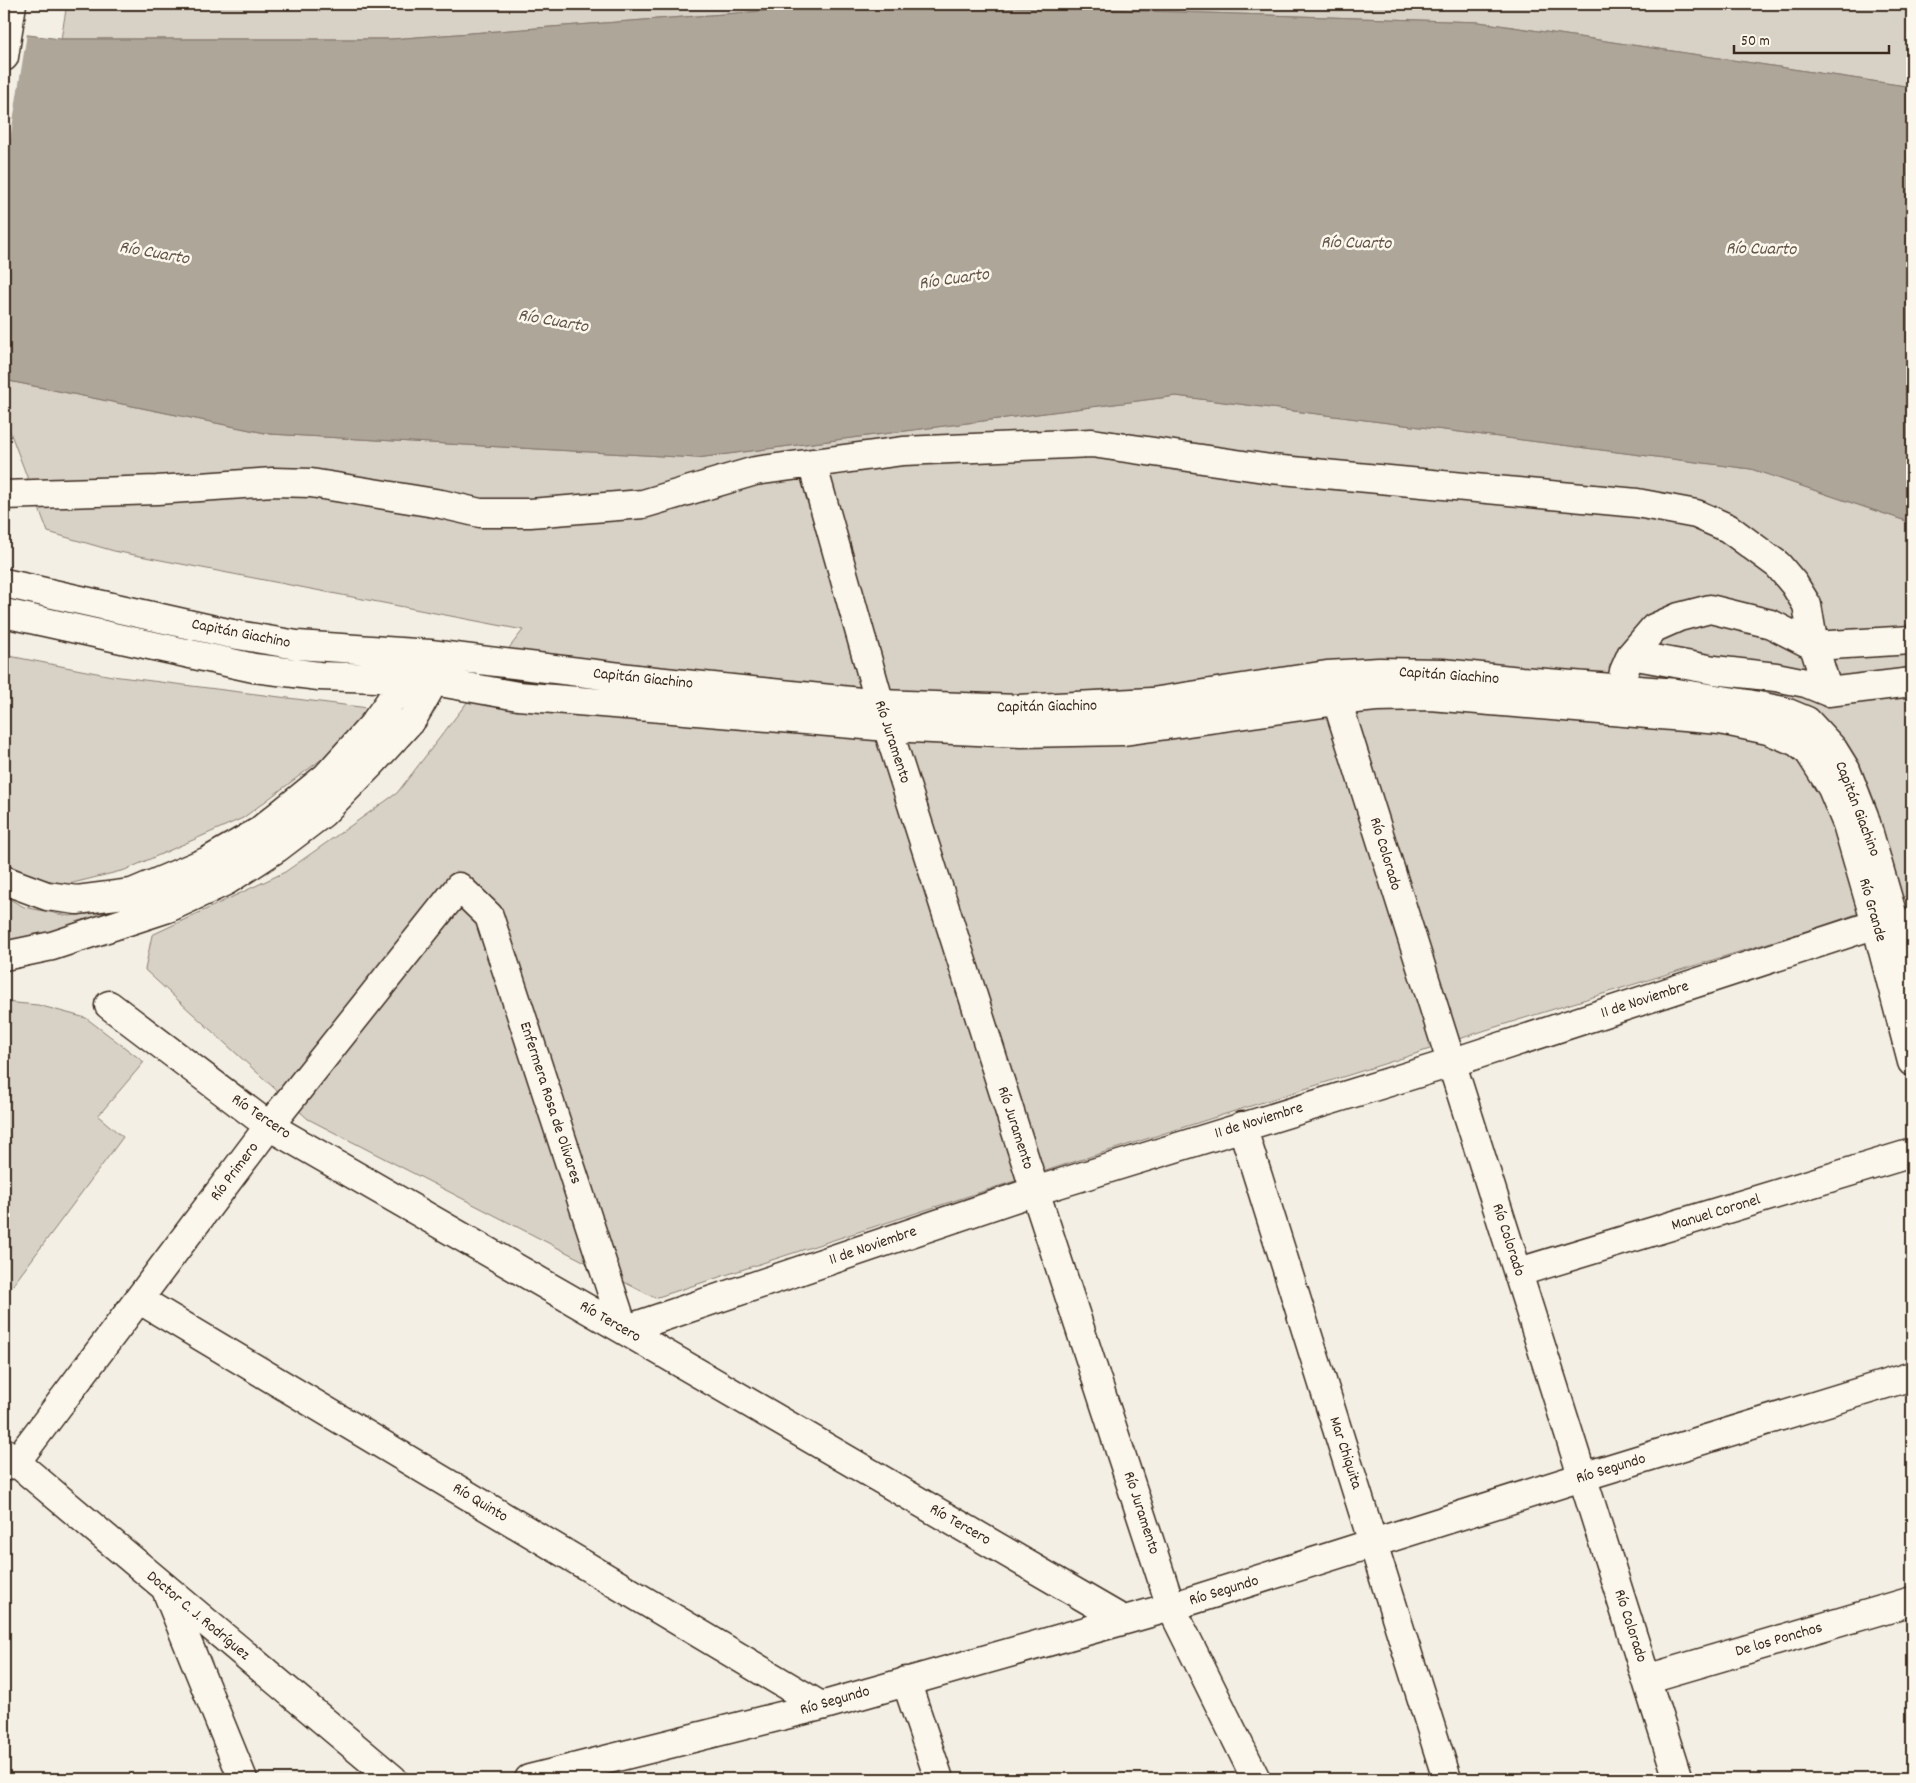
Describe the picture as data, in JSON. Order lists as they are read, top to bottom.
{
  "streets": {
    "street": [
      "Capitán Giachino",
      "Río Juramento",
      "Río Colorado",
      "Río Grande",
      "11 de Noviembre",
      "Enfermera Rosa de Olivares",
      "Río Tercero",
      "Río Primero",
      "Manuel Coronel",
      "Mar Chiquita",
      "Río Segundo",
      "Río Quinto",
      "Doctor C. J. Rodríguez",
      "De los Ponchos"
    ]
  },
  "crossings": [
    ["Capitán Giachino", "Río Juramento"],
    ["Capitán Giachino", "Río Colorado"],
    ["Capitán Giachino", "Río Grande"],
    ["Capitán Giachino", "11 de Noviembre"],
    ["Río Juramento", "11 de Noviembre"],
    ["Río Juramento", "Río Segundo"],
    ["Río Colorado", "11 de Noviembre"],
    ["Río Colorado", "Manuel Coronel"],
    ["Río Colorado", "Río Segundo"],
    ["Río Colorado", "De los Ponchos"],
    ["Río Grande", "11 de Noviembre"],
    ["11 de Noviembre", "Enfermera Rosa de Olivares"],
    ["11 de Noviembre", "Río Tercero"],
    ["11 de Noviembre", "Mar Chiquita"],
    ["Enfermera Rosa de Olivares", "Río Tercero"],
    ["Enfermera Rosa de Olivares", "Río Primero"],
    ["Río Tercero", "Río Primero"],
    ["Río Tercero", "Río Segundo"],
    ["Río Primero", "Río Quinto"],
    ["Río Primero", "Doctor C. J. Rodríguez"],
    ["Mar Chiquita", "Río Segundo"],
    ["Río Segundo", "Río Quinto"]
  ],
  "water": ["Río Cuarto"],
  "scale_bar": "50 m"
}
